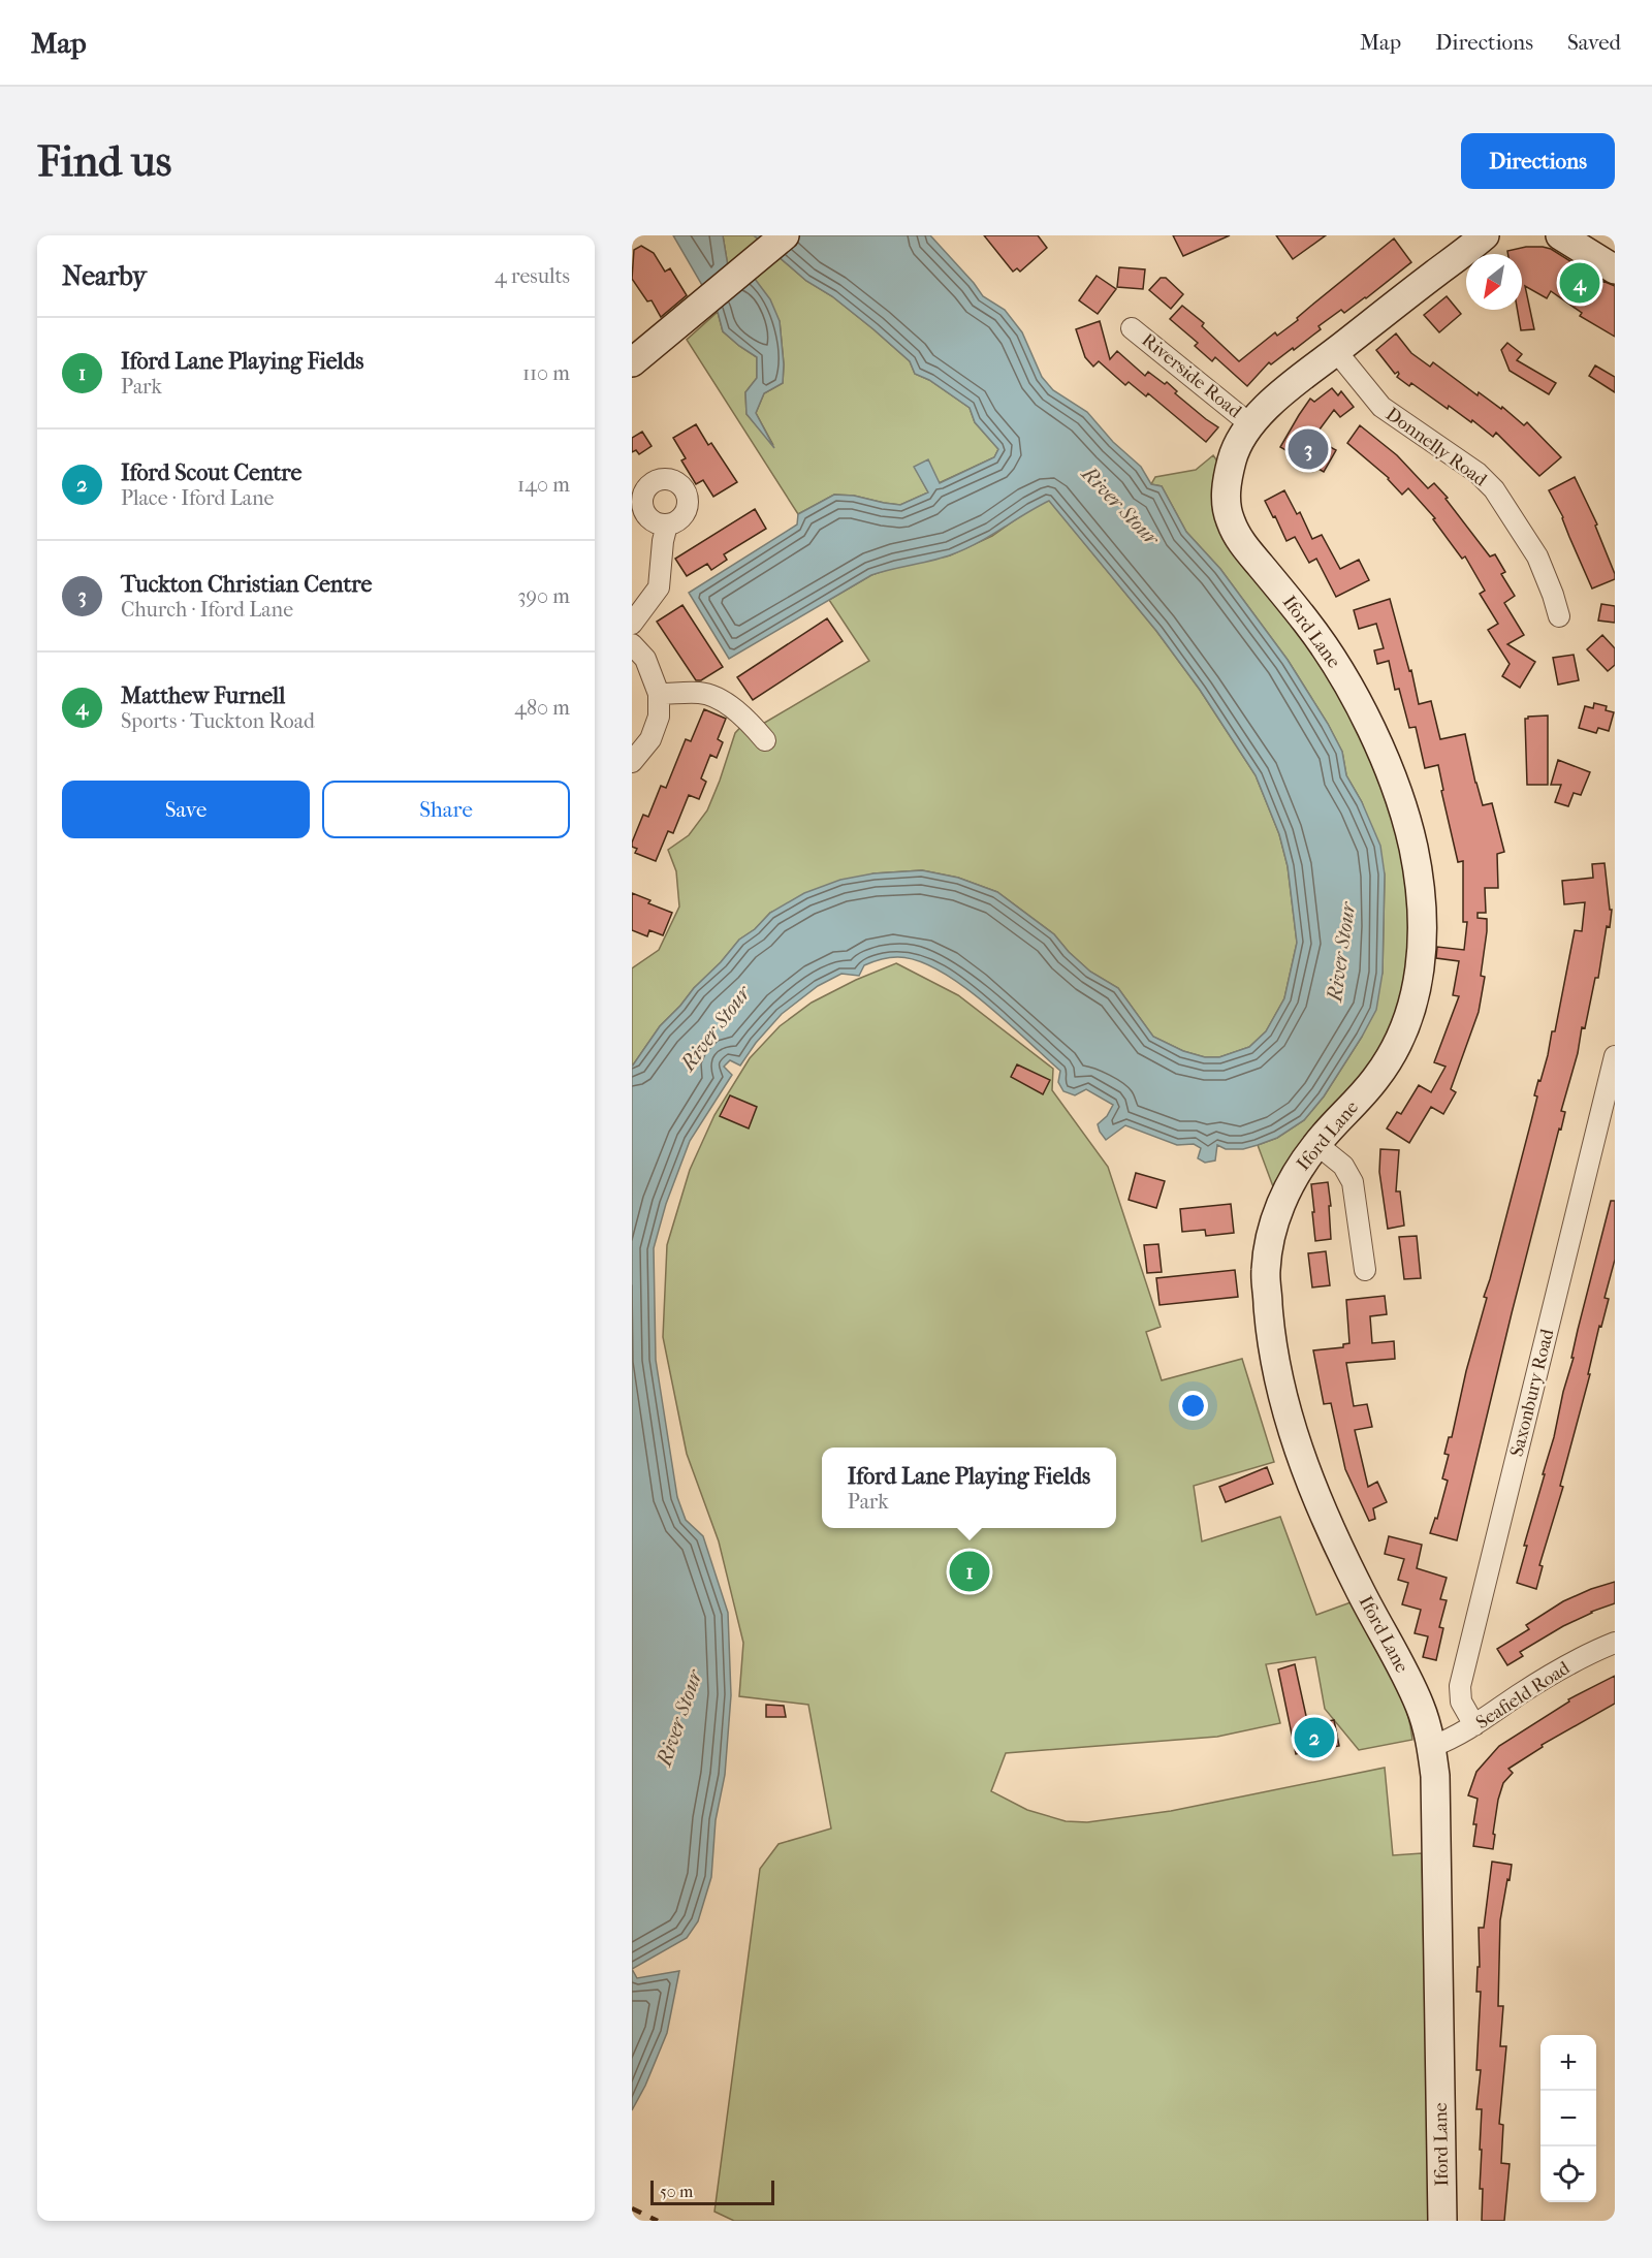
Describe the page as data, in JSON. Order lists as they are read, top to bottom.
{
  "streets": {
    "street": [
      "Riverside Road",
      "Donnelly Road",
      "Iford Lane",
      "Saxonbury Road",
      "Seafield Road"
    ]
  },
  "crossings": [
    ["Riverside Road", "Iford Lane"],
    ["Donnelly Road", "Iford Lane"],
    ["Iford Lane", "Seafield Road"],
    ["Saxonbury Road", "Seafield Road"]
  ],
  "water": ["River Stour"],
  "scale_bar": "50 m",
  "north": "bottom left",
  "page": {
    "header": "Map",
    "nav": ["Map", "Directions", "Saved"],
    "buttons": [
      "Directions",
      ["Save", "Share"]
    ],
    "title": "Find us",
    "heading": ["Nearby", "4 results"],
    "pins": [
      "4",
      "3",
      "1",
      "2"
    ],
    "list": [
      {
        "mark": "1",
        "name": "Iford Lane Playing Fields",
        "note": "Park",
        "value": "110 m"
      },
      {
        "mark": "2",
        "name": "Iford Scout Centre",
        "note": "Place · Iford Lane",
        "value": "140 m"
      },
      {
        "mark": "3",
        "name": "Tuckton Christian Centre",
        "note": "Church · Iford Lane",
        "value": "390 m"
      },
      {
        "mark": "4",
        "name": "Matthew Furnell",
        "note": "Sports · Tuckton Road",
        "value": "480 m"
      }
    ],
    "popup": ["Iford Lane Playing Fields", "Park"],
    "map_buttons": ["+", "−"],
    "scale": "50 m"
  }
}
